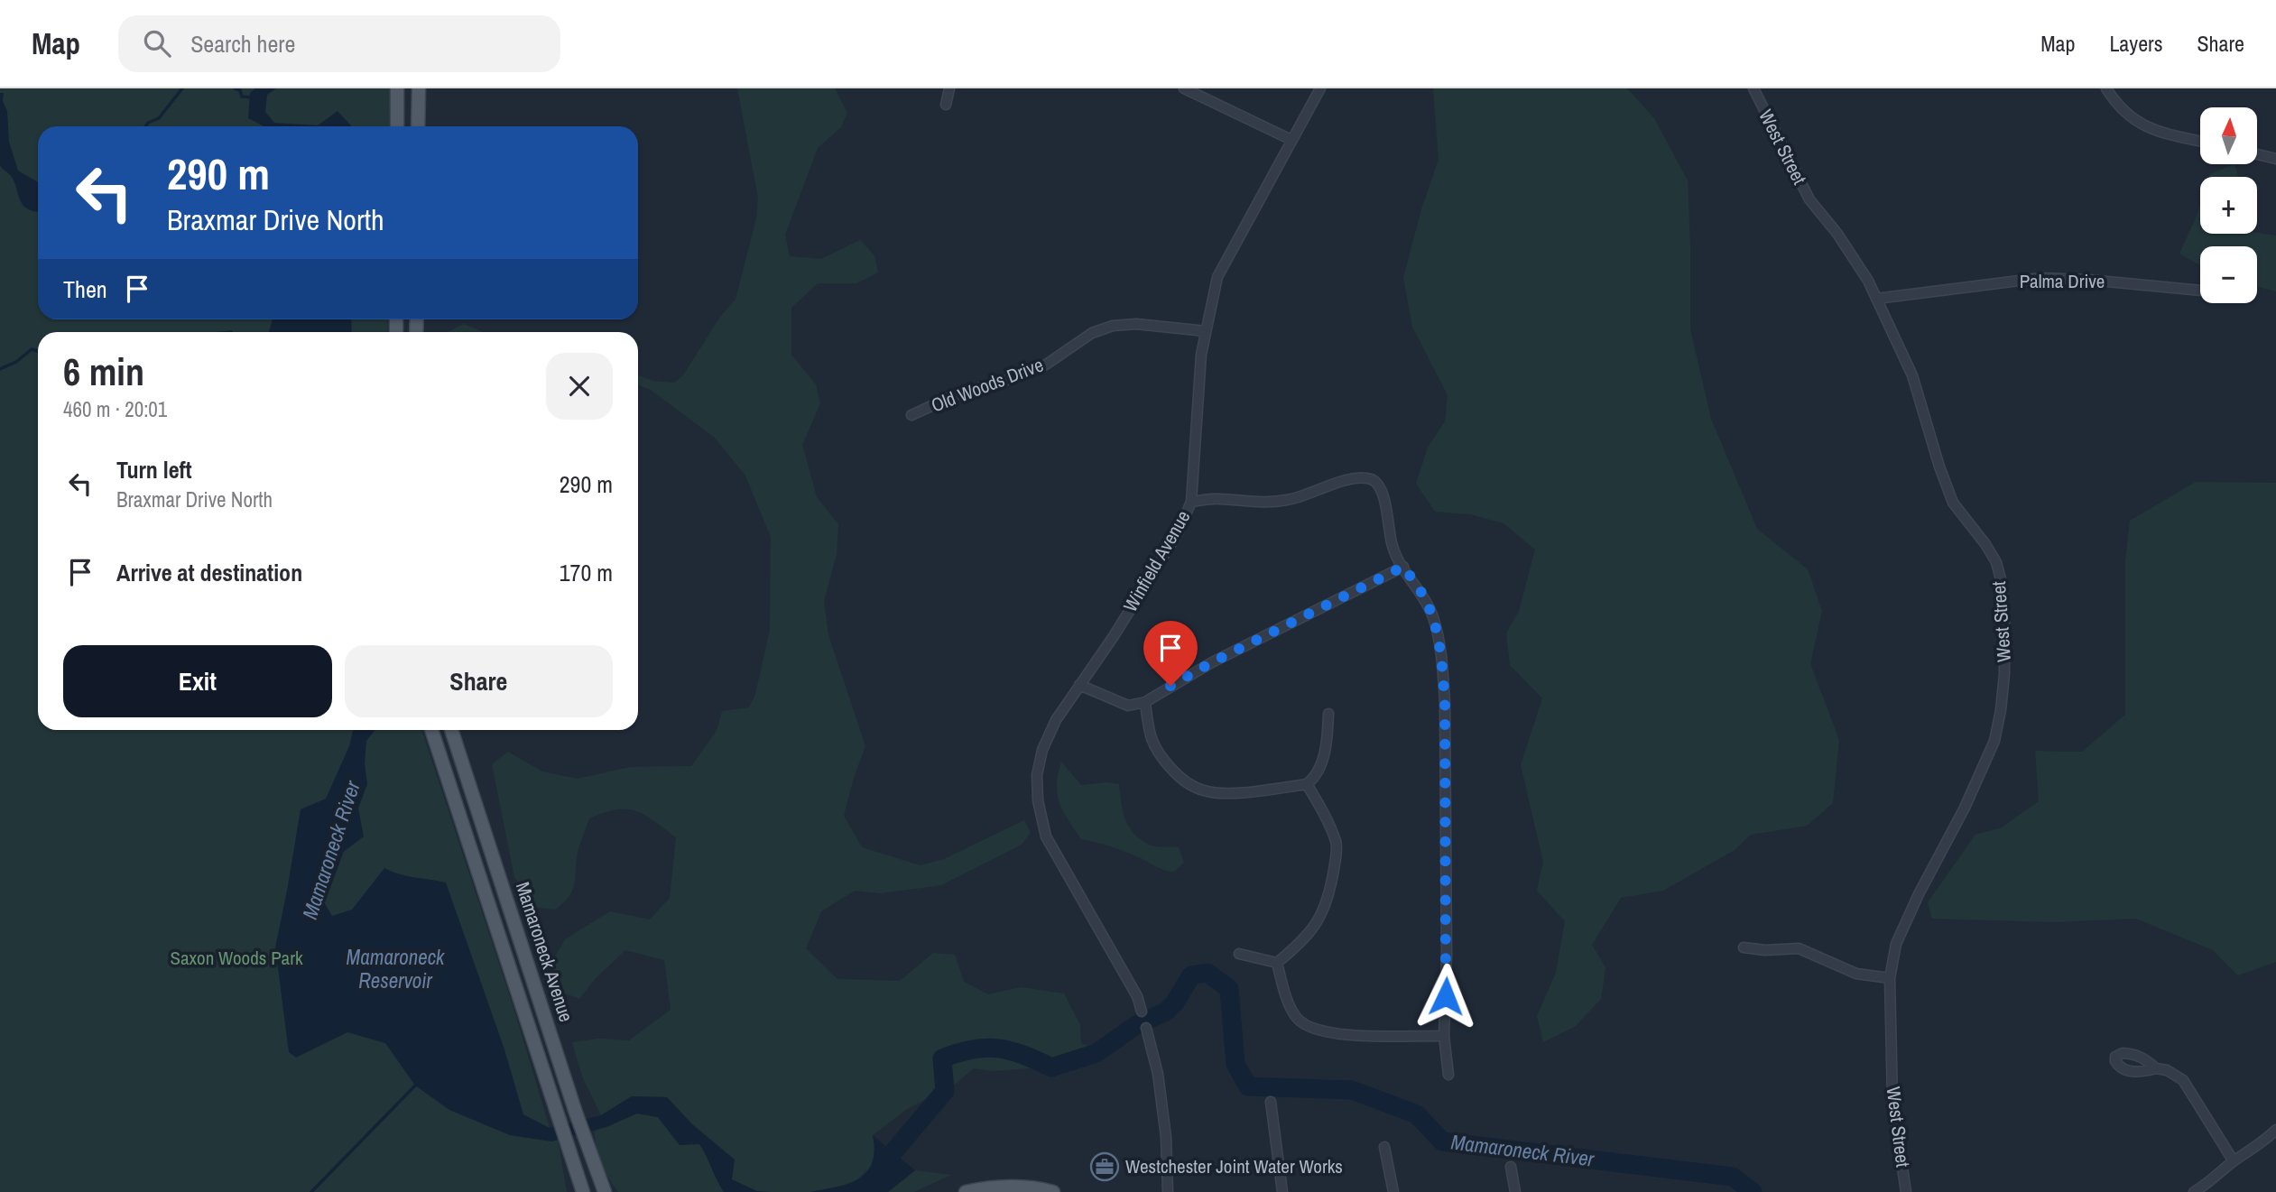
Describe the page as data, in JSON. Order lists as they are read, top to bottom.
{
  "streets": {
    "main road": ["Mamaroneck Avenue"],
    "street": [
      "West Street",
      "Palma Drive",
      "Old Woods Drive",
      "Winfield Avenue"
    ]
  },
  "crossings": [
    ["West Street", "Palma Drive"],
    ["Old Woods Drive", "Winfield Avenue"]
  ],
  "water": ["Mamaroneck River", "Mamaroneck Reservoir"],
  "parks": ["Saxon Woods Park"],
  "places": {
    "office": ["Westchester Joint Water Works"]
  },
  "north": "top",
  "page": {
    "header": "Map",
    "search": "Search here",
    "nav": ["Map", "Layers", "Share"],
    "map_buttons": ["+", "−"],
    "turn": ["290 m", "Braxmar Drive North"],
    "then": "Then",
    "heading": ["6 min", "460 m · 20:01"],
    "list": [
      {
        "name": "Turn left",
        "note": "Braxmar Drive North",
        "value": "290 m"
      },
      {
        "name": "Arrive at destination",
        "value": "170 m"
      }
    ],
    "buttons": ["Exit", "Share"]
  }
}
